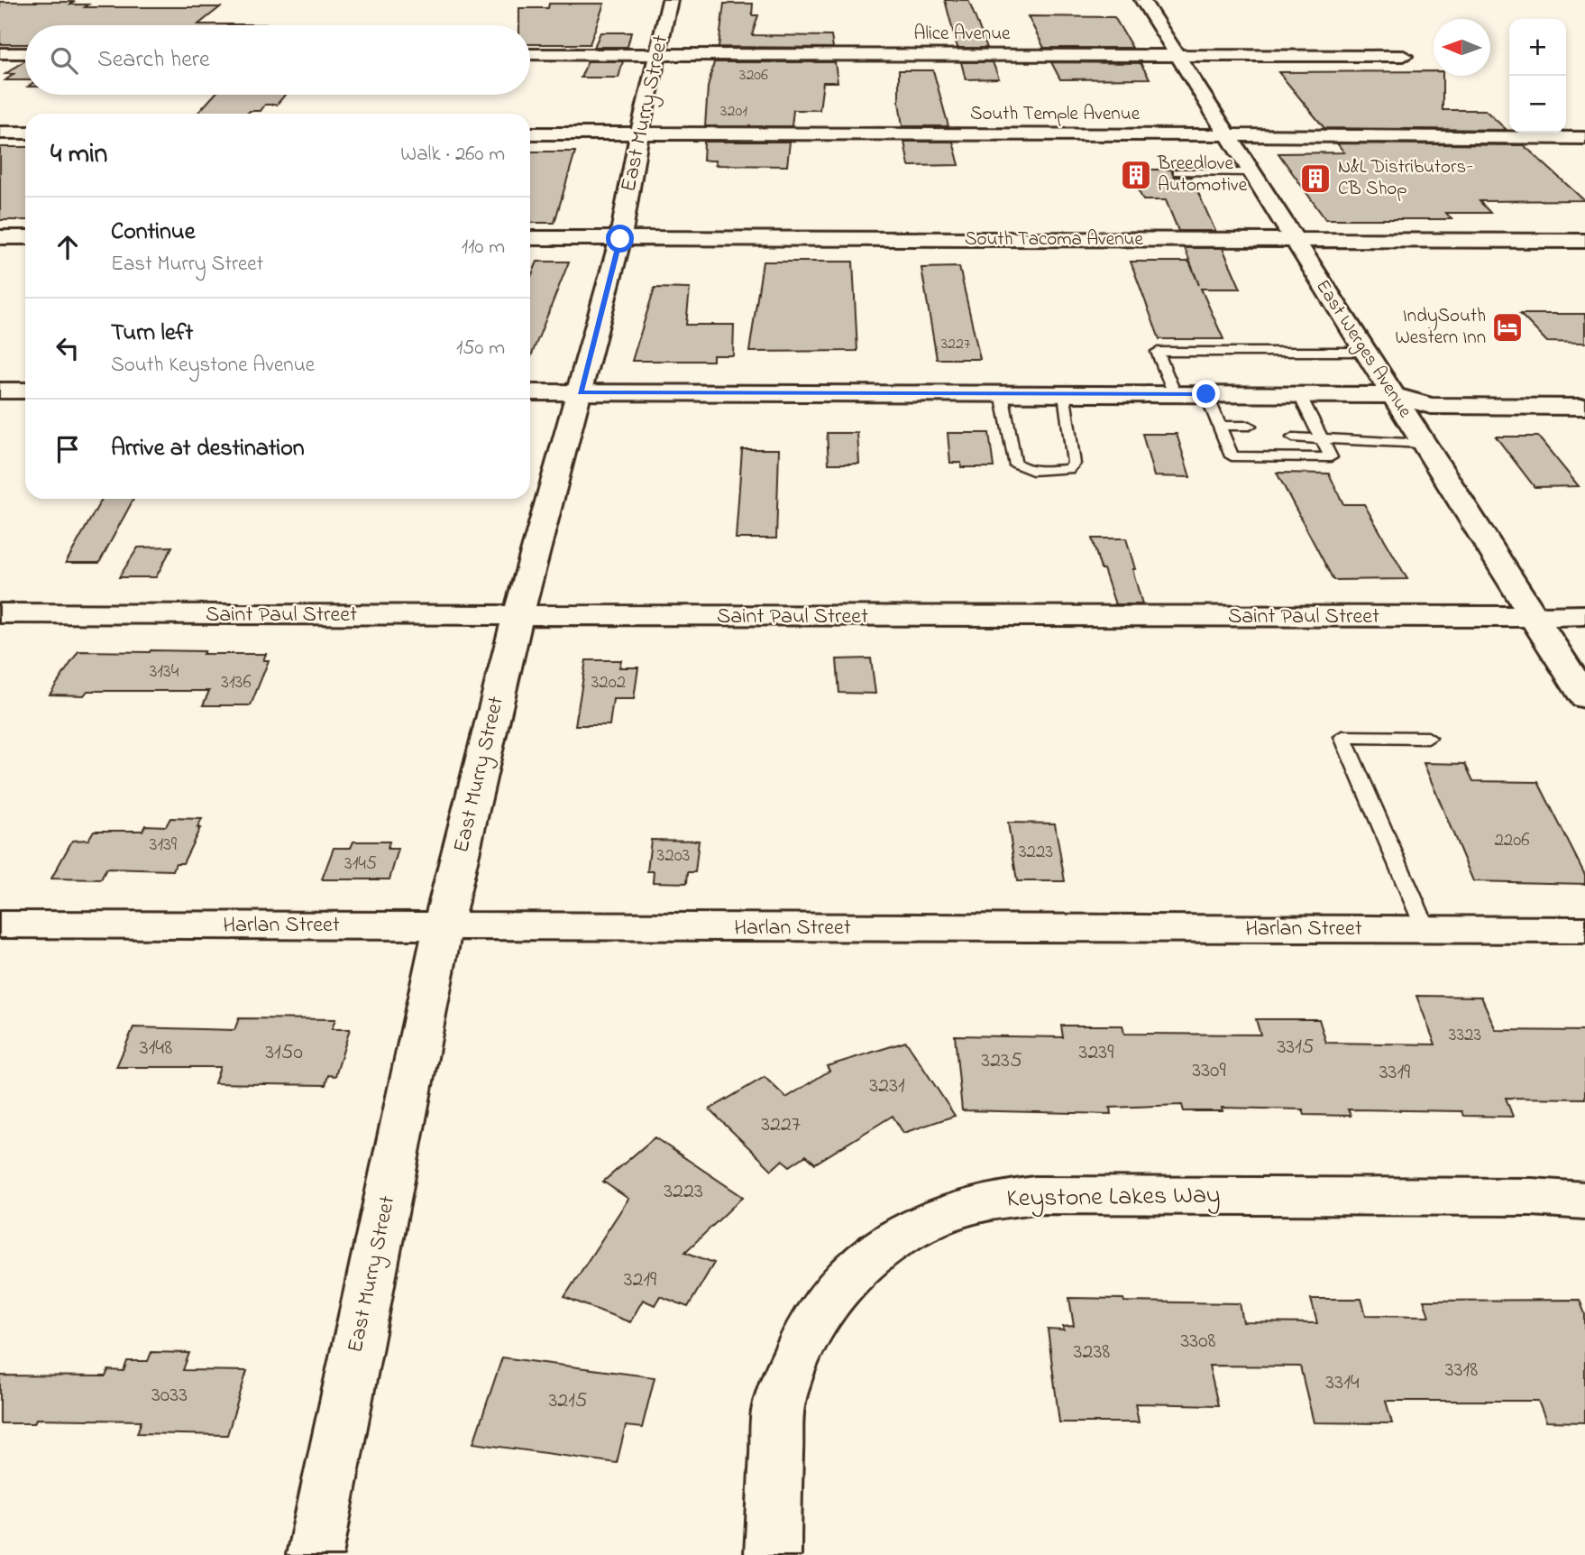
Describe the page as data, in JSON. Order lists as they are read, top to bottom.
{
  "streets": {
    "street": [
      "Alice Avenue",
      "East Murry Street",
      "South Temple Avenue",
      "South Tacoma Avenue",
      "East Werges Avenue",
      "Saint Paul Street",
      "Harlan Street",
      "Keystone Lakes Way"
    ]
  },
  "crossings": [
    ["Alice Avenue", "East Murry Street"],
    ["Alice Avenue", "East Werges Avenue"],
    ["East Murry Street", "South Temple Avenue"],
    ["East Murry Street", "South Tacoma Avenue"],
    ["East Murry Street", "Saint Paul Street"],
    ["East Murry Street", "Harlan Street"],
    ["South Temple Avenue", "East Werges Avenue"],
    ["South Tacoma Avenue", "East Werges Avenue"],
    ["East Werges Avenue", "Saint Paul Street"]
  ],
  "places": {
    "building": ["Breedlove Automotive", "N&L Distributors- CB Shop"],
    "hotel": ["IndySouth Western Inn"]
  },
  "house_numbers": [
    "3206",
    "3201",
    "3227",
    "3134",
    "3136",
    "3202",
    "2206",
    "3139",
    "3223",
    "3203",
    "3145",
    "3323",
    "3315",
    "3148",
    "3150",
    "3239",
    "3235",
    "3309",
    "3319",
    "3231",
    "3227",
    "3223",
    "3219",
    "3308",
    "3238",
    "3318",
    "3314",
    "3033",
    "3215"
  ],
  "north": "left",
  "page": {
    "map_buttons": ["+", "−"],
    "search": "Search here",
    "heading": ["4 min", "Walk · 260 m"],
    "list": [
      ["Continue", "East Murry Street", "110 m"],
      ["Turn left", "South Keystone Avenue", "150 m"],
      "Arrive at destination"
    ]
  }
}
